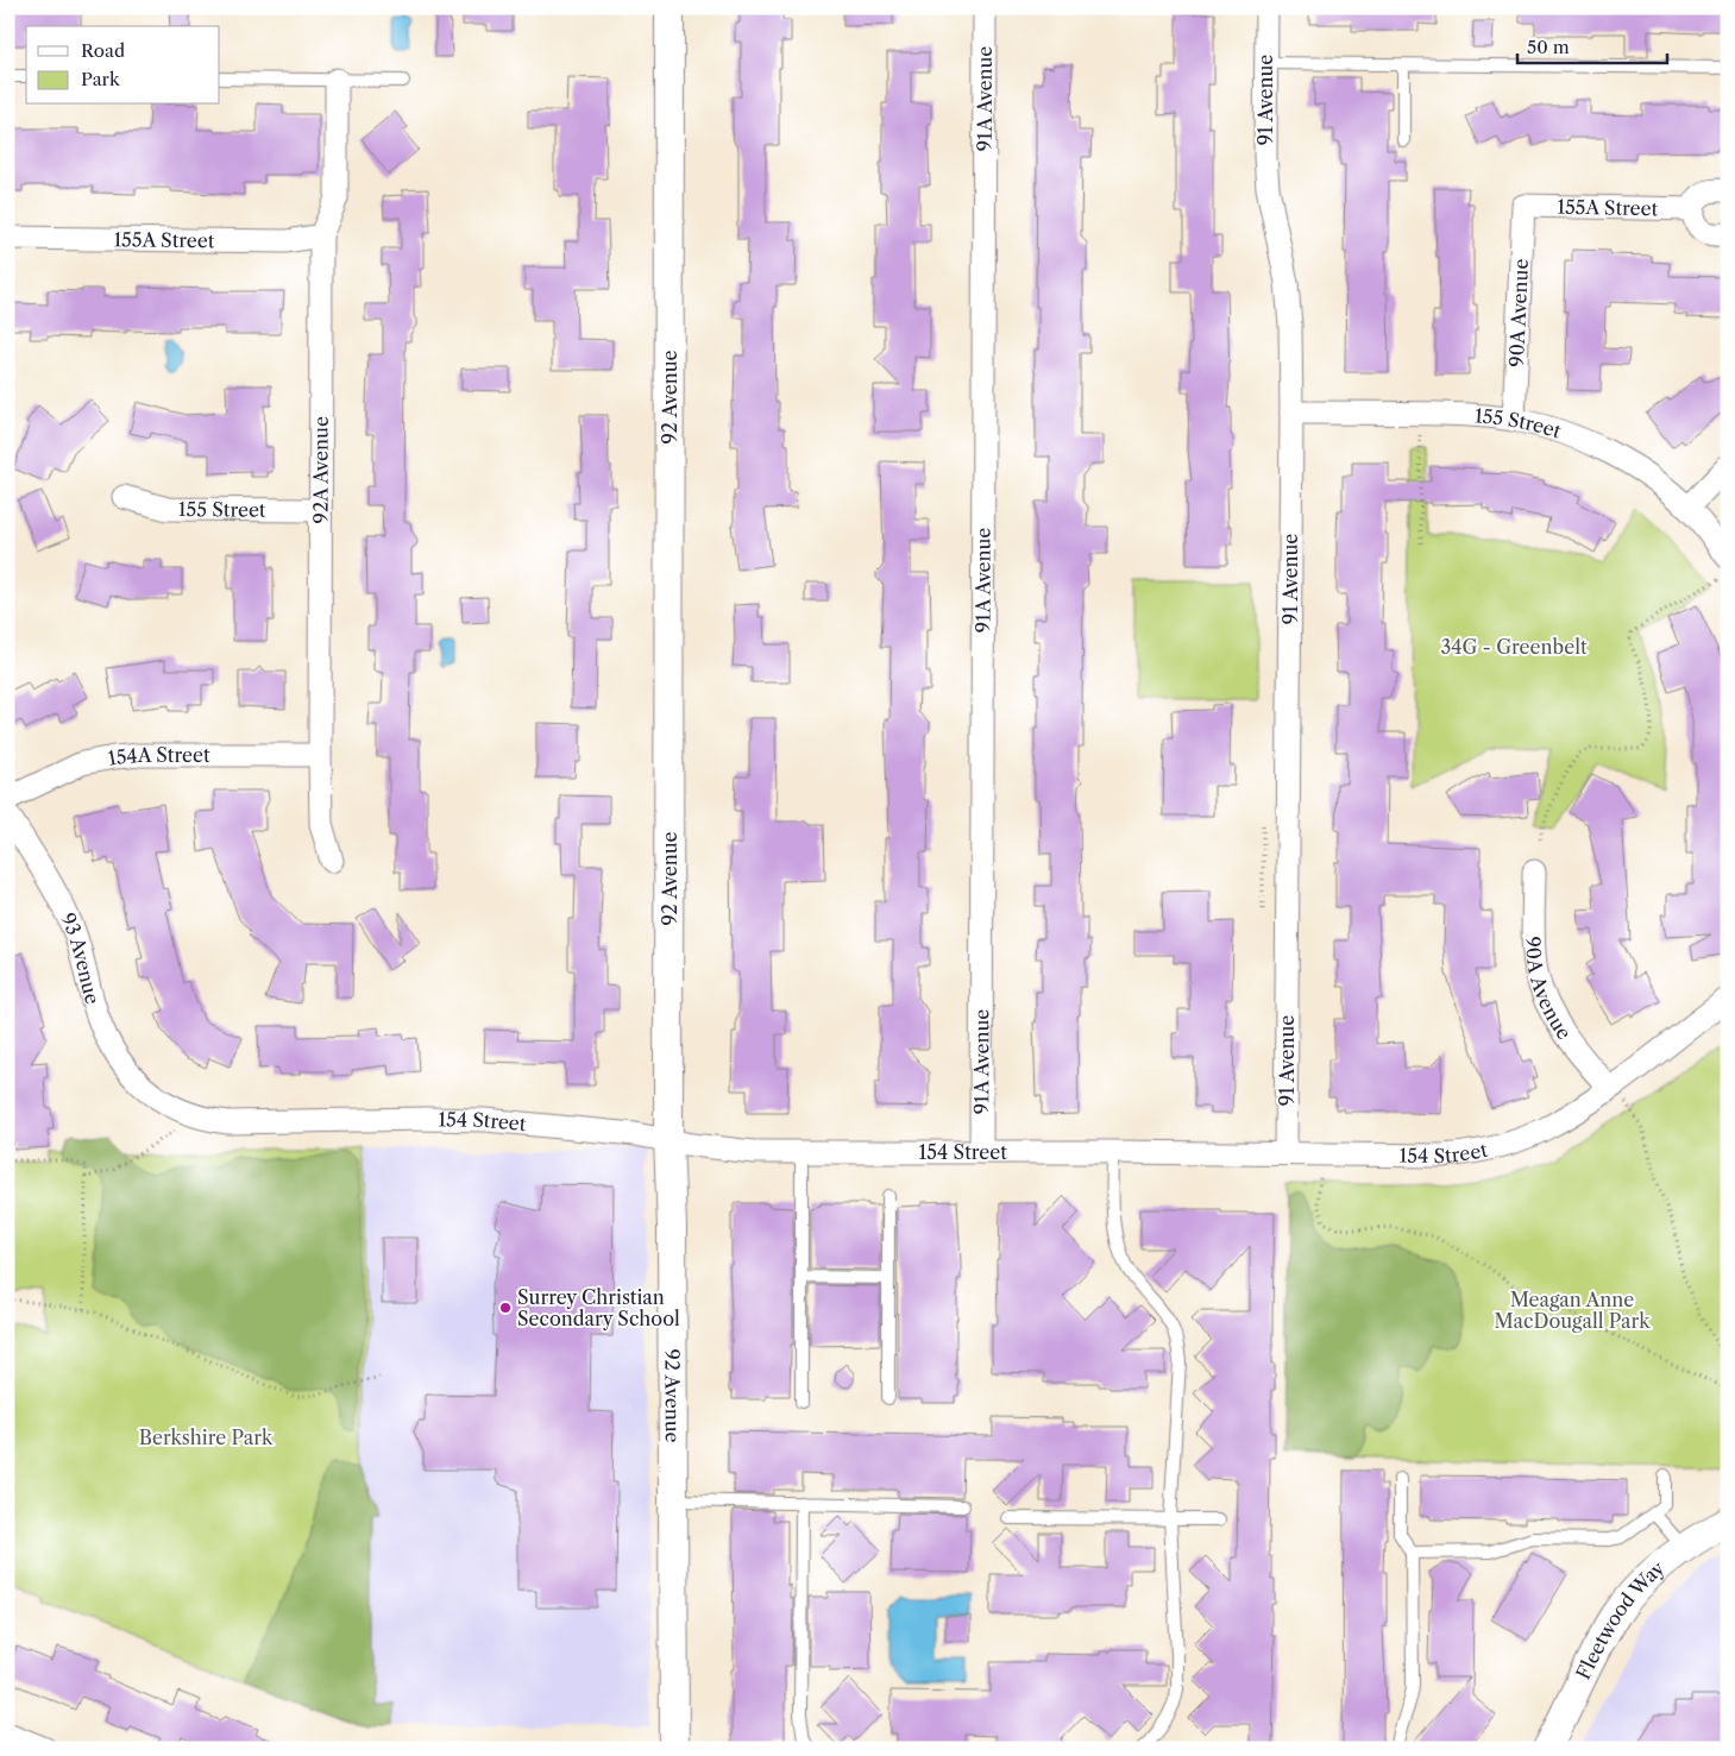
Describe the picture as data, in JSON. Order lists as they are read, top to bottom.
{
  "streets": {
    "street": [
      "91A Avenue",
      "91 Avenue",
      "155A Street",
      "90A Avenue",
      "92 Avenue",
      "155 Street",
      "92A Avenue",
      "154A Street",
      "93 Avenue",
      "154 Street",
      "Fleetwood Way"
    ]
  },
  "crossings": [
    ["91A Avenue", "154 Street"],
    ["91 Avenue", "155 Street"],
    ["91 Avenue", "154 Street"],
    ["155A Street", "90A Avenue"],
    ["155A Street", "92A Avenue"],
    ["90A Avenue", "155 Street"],
    ["90A Avenue", "154 Street"],
    ["92 Avenue", "154 Street"],
    ["155 Street", "92A Avenue"],
    ["92A Avenue", "154A Street"],
    ["93 Avenue", "154 Street"]
  ],
  "parks": ["34G - Greenbelt", "Meagan Anne MacDougall Park", "Berkshire Park"],
  "places": ["Surrey Christian Secondary School"],
  "legend": ["Road", "Park"],
  "scale_bar": "50 m"
}
